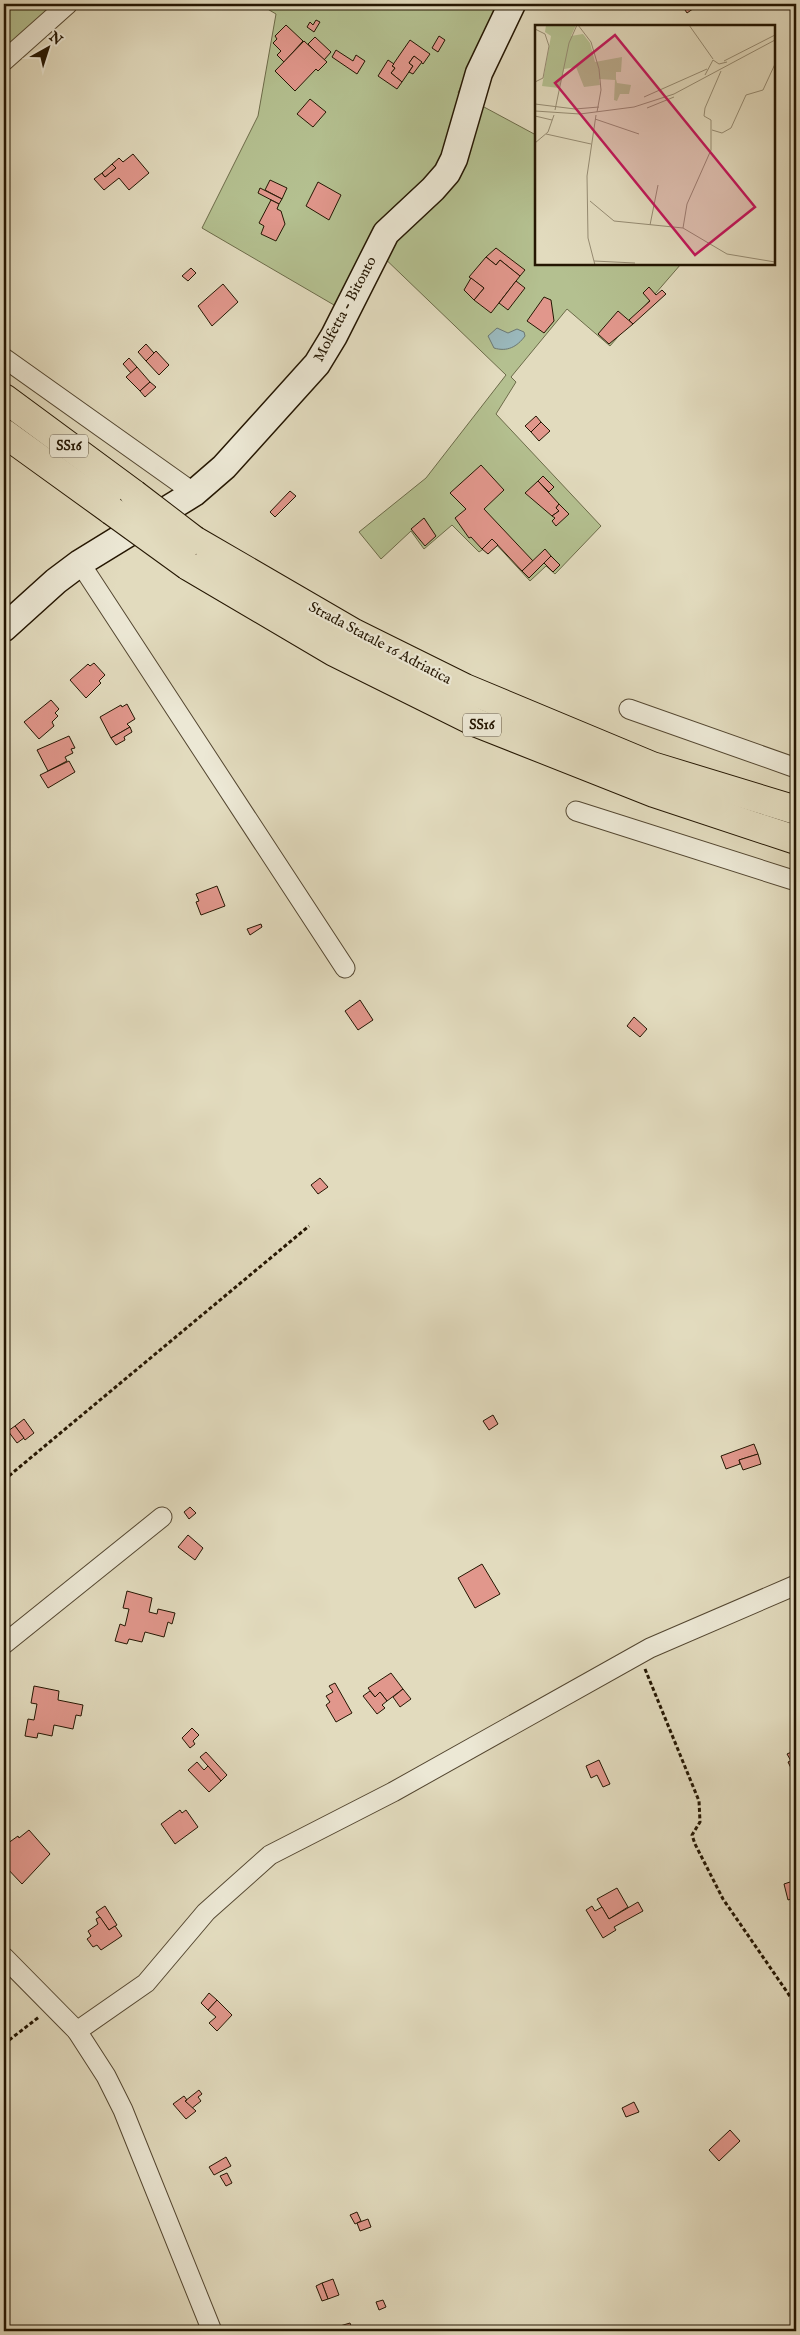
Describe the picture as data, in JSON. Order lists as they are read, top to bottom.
{
  "streets": {
    "highway": ["SS16", "Strada Statale 16 Adriatica"],
    "street": ["Molfetta - Bitonto"]
  },
  "north": "top right"
}
